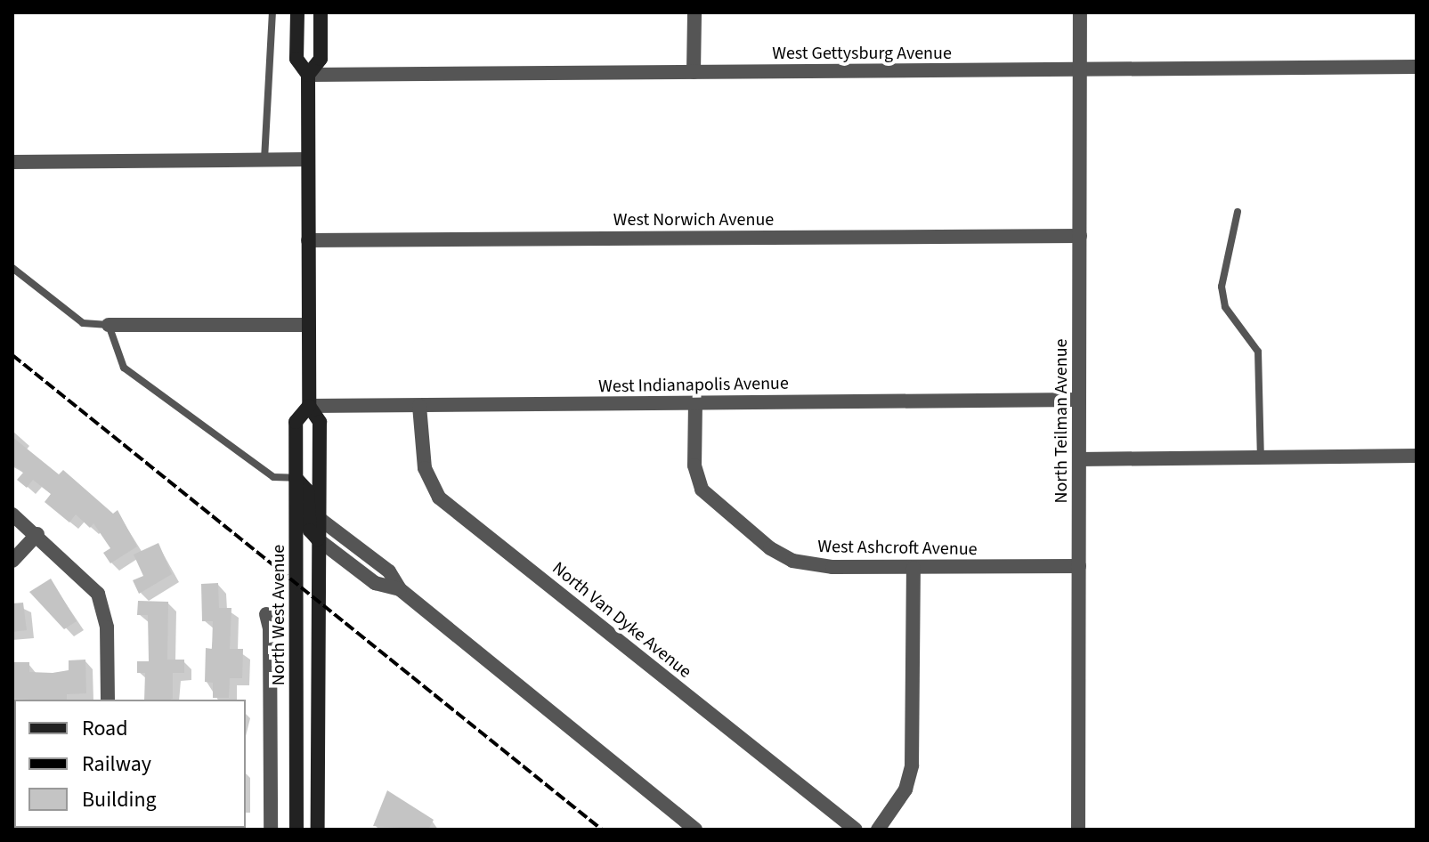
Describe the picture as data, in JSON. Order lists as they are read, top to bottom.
{
  "streets": {
    "main road": ["North West Avenue"],
    "street": [
      "West Gettysburg Avenue",
      "West Norwich Avenue",
      "West Indianapolis Avenue",
      "North Teilman Avenue",
      "West Ashcroft Avenue",
      "North Van Dyke Avenue"
    ]
  },
  "crossings": [
    ["West Gettysburg Avenue", "North Teilman Avenue"],
    ["West Gettysburg Avenue", "North West Avenue"],
    ["West Norwich Avenue", "North Teilman Avenue"],
    ["West Norwich Avenue", "North West Avenue"],
    ["West Indianapolis Avenue", "North Teilman Avenue"],
    ["West Indianapolis Avenue", "West Ashcroft Avenue"],
    ["West Indianapolis Avenue", "North West Avenue"],
    ["West Indianapolis Avenue", "North Van Dyke Avenue"],
    ["North Teilman Avenue", "West Ashcroft Avenue"]
  ],
  "legend": ["Road", "Railway", "Building"]
}
